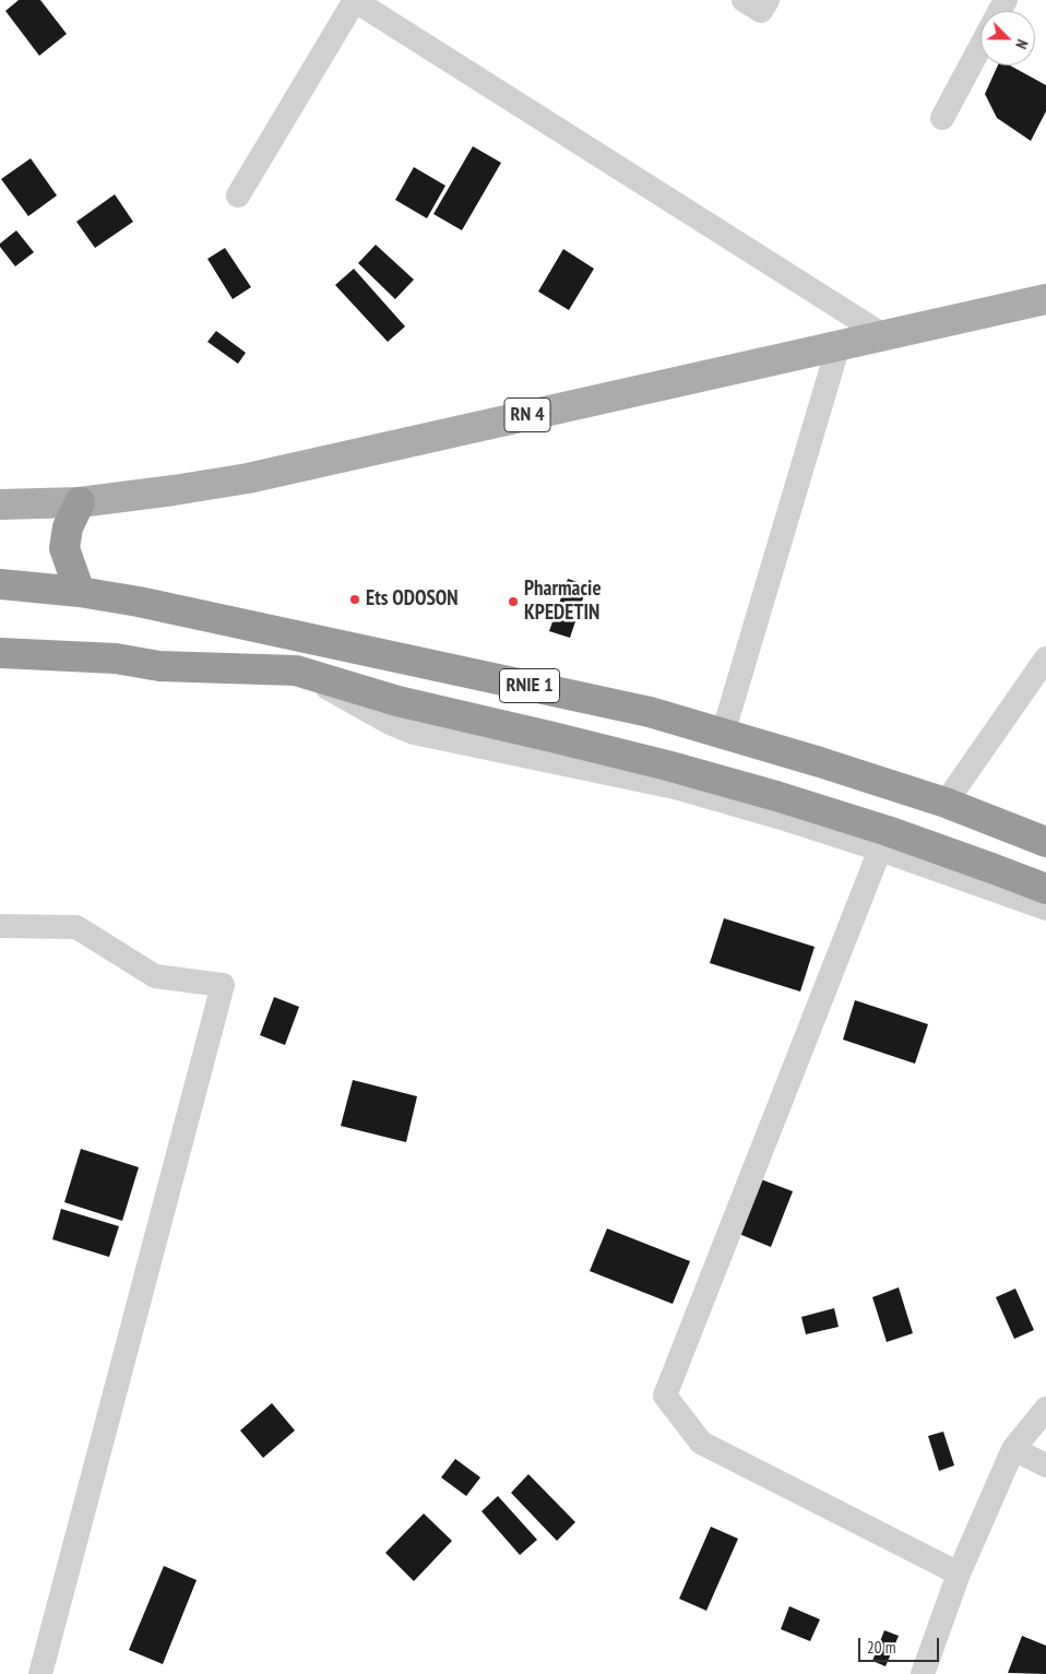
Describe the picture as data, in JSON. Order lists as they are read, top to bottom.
{
  "streets": {
    "highway": ["RNIE 1"],
    "main road": ["RN 4"]
  },
  "places": ["Ets ODOSON", "Pharmacie KPEDETIN"],
  "scale_bar": "20 m",
  "north": "bottom right"
}
